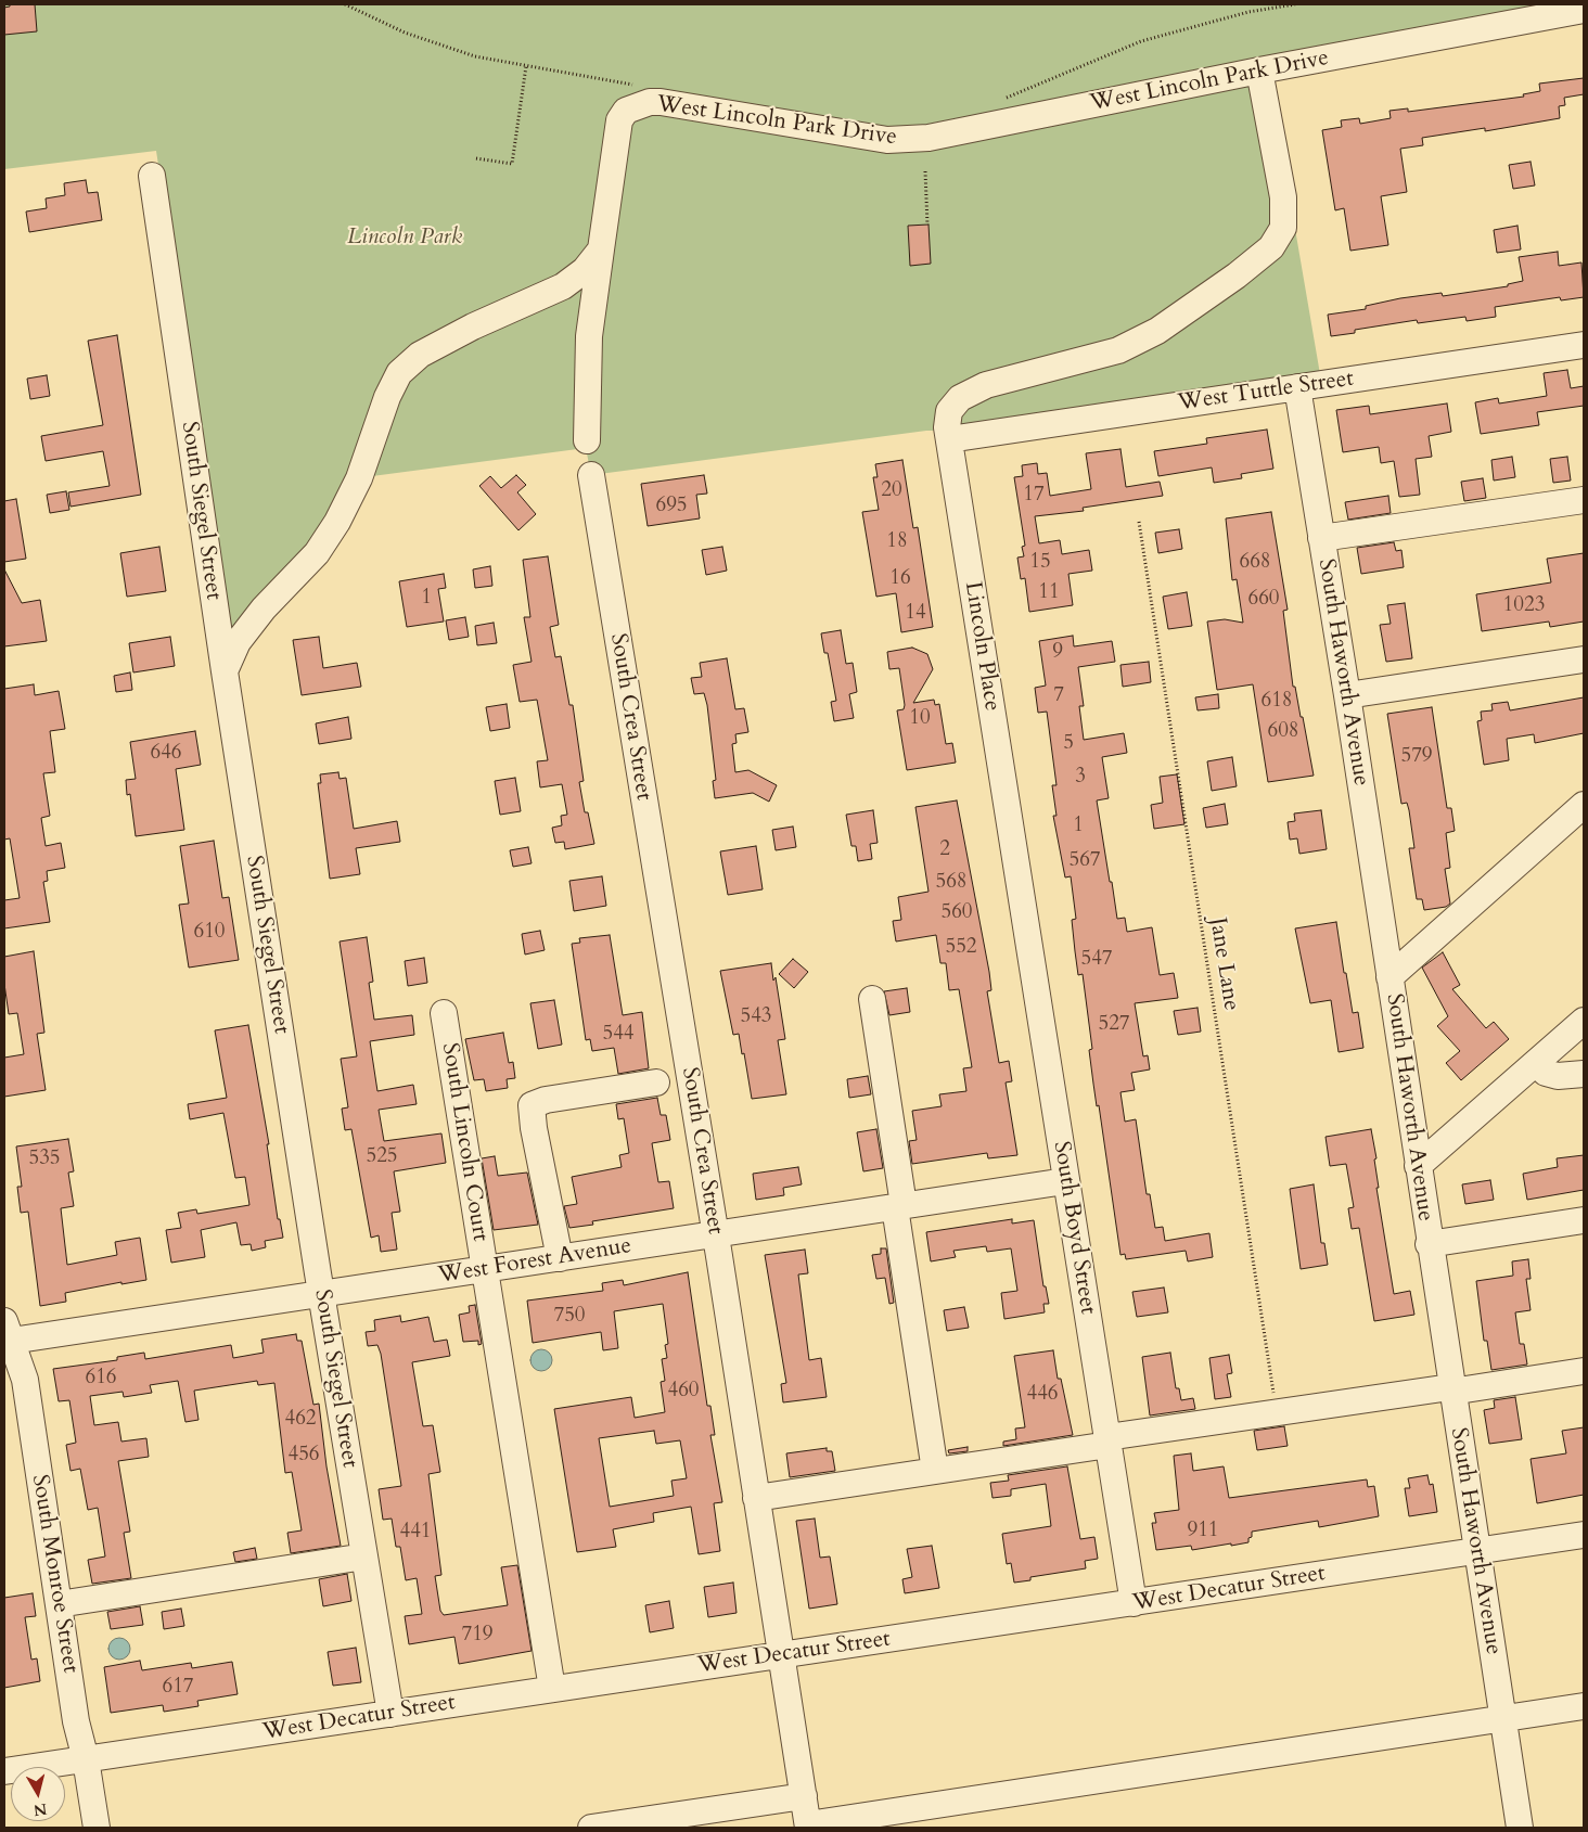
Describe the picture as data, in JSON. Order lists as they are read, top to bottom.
{
  "streets": {
    "street": [
      "West Lincoln Park Drive",
      "West Tuttle Street",
      "South Siegel Street",
      "Lincoln Place",
      "South Haworth Avenue",
      "South Crea Street",
      "South Lincoln Court",
      "South Boyd Street",
      "West Forest Avenue",
      "South Monroe Street",
      "West Decatur Street"
    ],
    "path": ["Jane Lane"]
  },
  "crossings": [
    ["West Tuttle Street", "Lincoln Place"],
    ["West Tuttle Street", "South Haworth Avenue"],
    ["South Siegel Street", "West Forest Avenue"],
    ["South Siegel Street", "West Decatur Street"],
    ["Lincoln Place", "South Boyd Street"],
    ["South Haworth Avenue", "West Decatur Street"],
    ["South Crea Street", "West Forest Avenue"],
    ["South Crea Street", "West Decatur Street"],
    ["South Lincoln Court", "West Forest Avenue"],
    ["South Lincoln Court", "West Decatur Street"],
    ["South Boyd Street", "West Forest Avenue"],
    ["South Boyd Street", "West Decatur Street"],
    ["West Forest Avenue", "South Monroe Street"],
    ["South Monroe Street", "West Decatur Street"]
  ],
  "parks": ["Lincoln Park"],
  "house_numbers": [
    "20",
    "17",
    "695",
    "18",
    "15",
    "668",
    "16",
    "11",
    "1",
    "660",
    "1023",
    "14",
    "9",
    "7",
    "618",
    "10",
    "608",
    "5",
    "646",
    "579",
    "3",
    "1",
    "2",
    "567",
    "568",
    "560",
    "610",
    "552",
    "547",
    "543",
    "527",
    "544",
    "525",
    "535",
    "750",
    "616",
    "460",
    "446",
    "462",
    "456",
    "911",
    "441",
    "719",
    "617"
  ],
  "north": "bottom"
}
